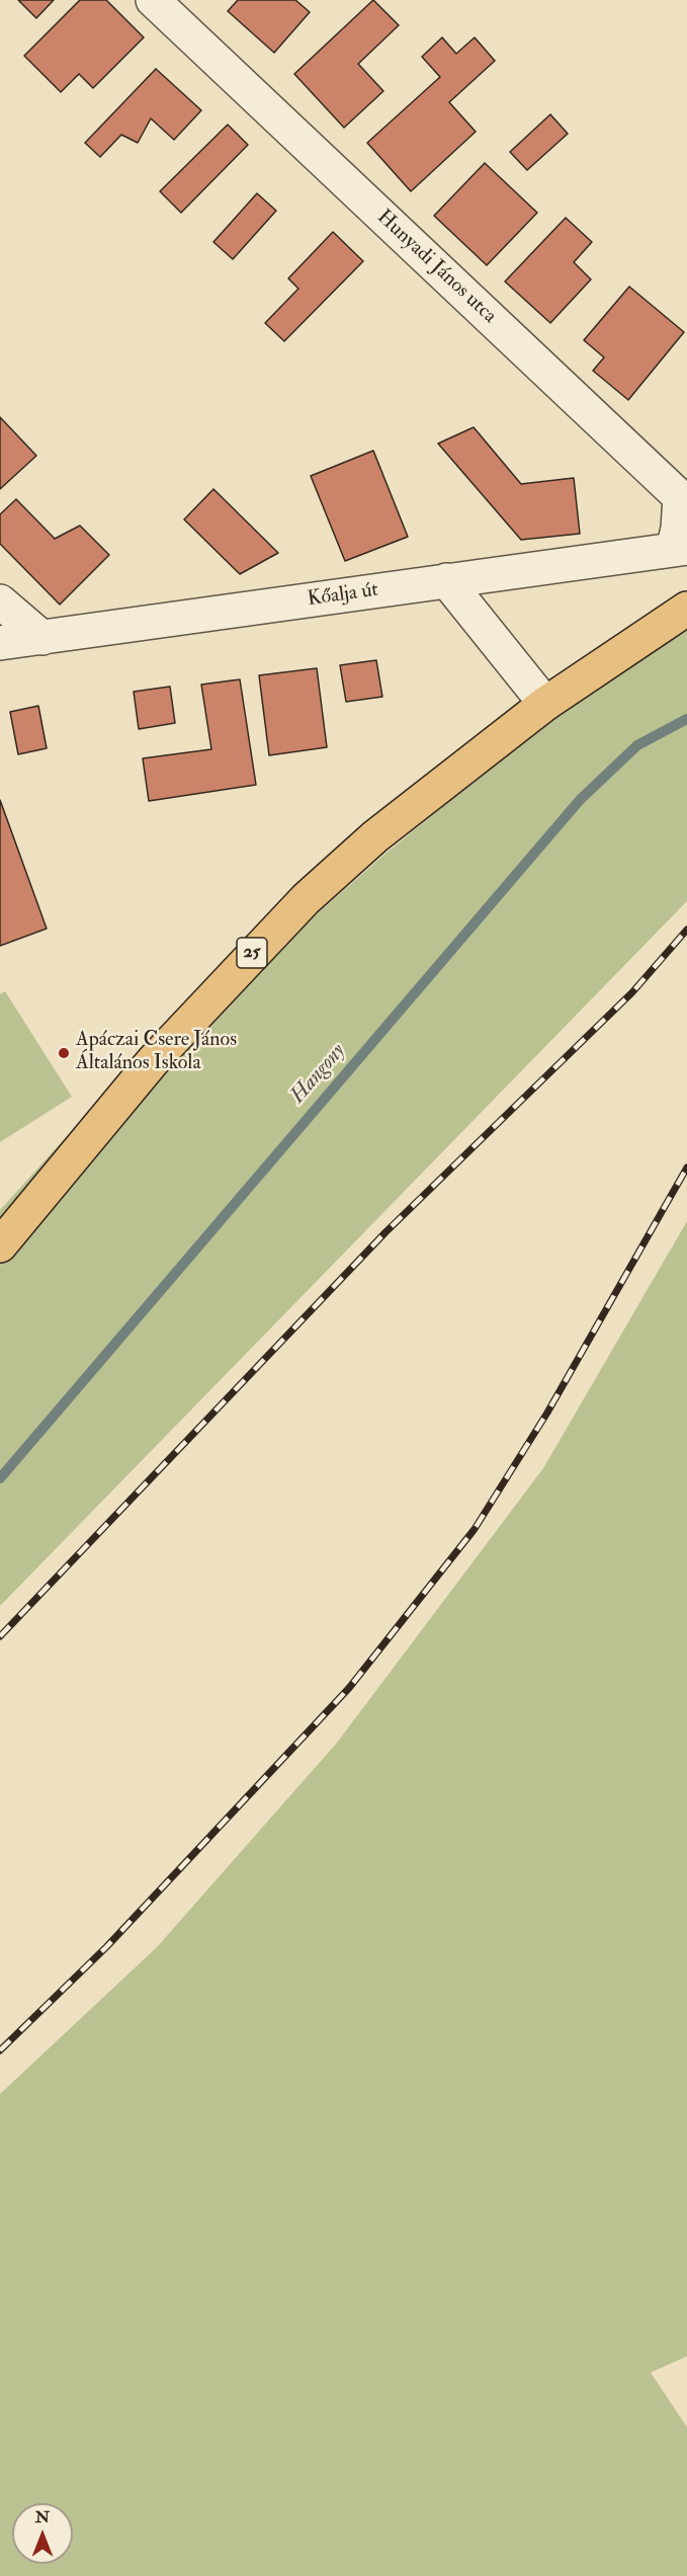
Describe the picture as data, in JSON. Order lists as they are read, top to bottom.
{
  "streets": {
    "main road": ["25"],
    "street": ["Hunyadi János utca", "Kőalja út"]
  },
  "crossings": [
    ["Hunyadi János utca", "Kőalja út"]
  ],
  "water": ["Hangony"],
  "places": ["Apáczai Csere János Általános Iskola"],
  "north": "top"
}
